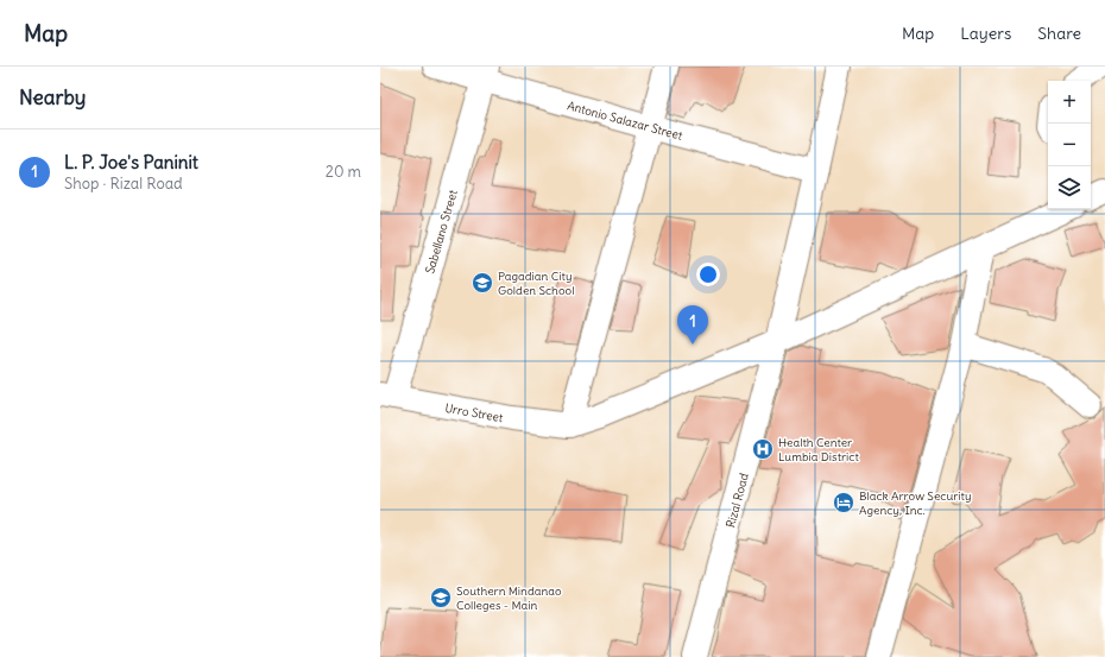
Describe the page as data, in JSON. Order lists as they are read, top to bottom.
{
  "streets": {
    "street": [
      "Antonio Salazar Street",
      "Sabellano Street",
      "Urro Street",
      "Rizal Road"
    ]
  },
  "crossings": [
    ["Antonio Salazar Street", "Sabellano Street"],
    ["Antonio Salazar Street", "Rizal Road"],
    ["Sabellano Street", "Urro Street"]
  ],
  "places": {
    "school or university": ["Pagadian City Golden School", "Southern Mindanao Colleges - Main"],
    "hospital": ["Health Center Lumbia District"],
    "hotel": ["Black Arrow Security Agency, Inc."]
  },
  "page": {
    "header": "Map",
    "nav": ["Map", "Layers", "Share"],
    "heading": "Nearby",
    "map_buttons": ["+", "−"],
    "list": [
      {
        "mark": "1",
        "name": "L. P. Joe's Paninit",
        "note": "Shop · Rizal Road",
        "value": "20 m"
      }
    ],
    "pins": "1"
  }
}
